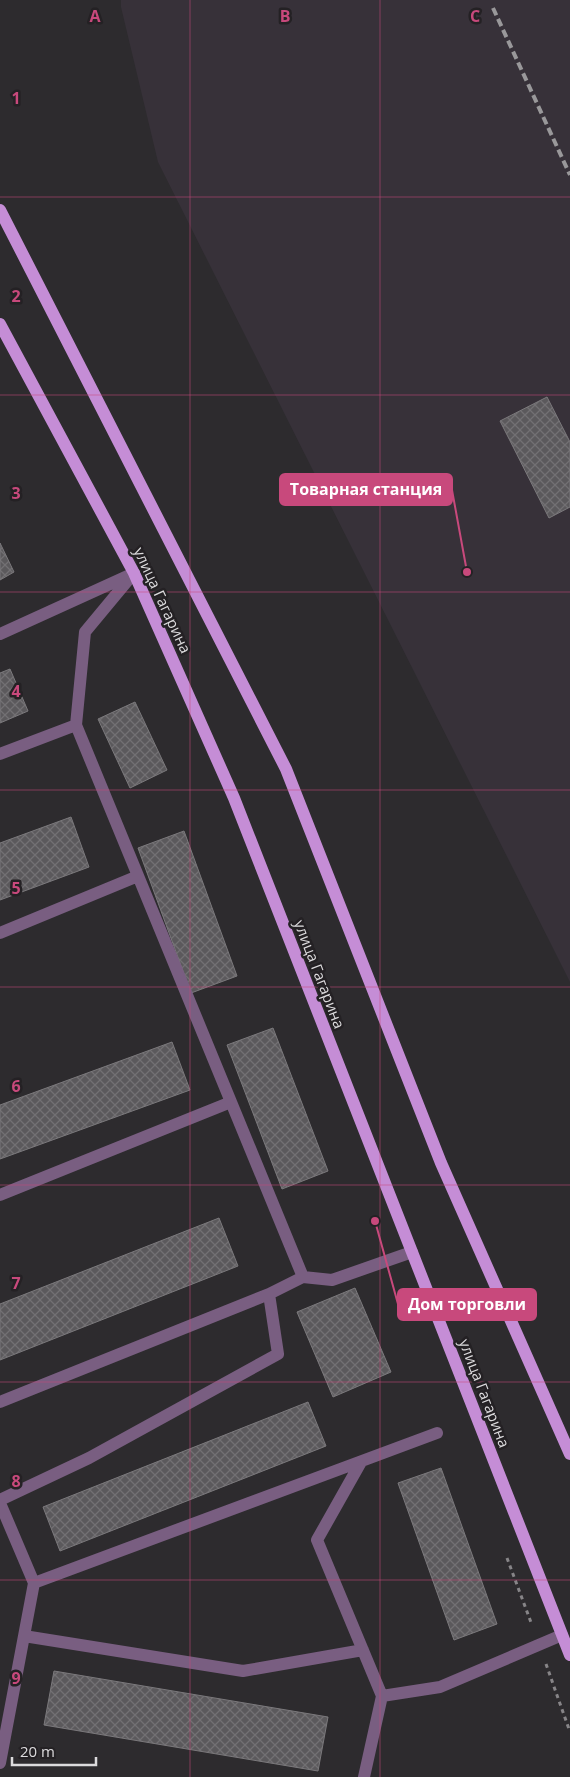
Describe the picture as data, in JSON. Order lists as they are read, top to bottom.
{
  "streets": {
    "main road": ["улица Гагарина"]
  },
  "places": ["Товарная станция", "Дом торговли"],
  "scale_bar": "20 m",
  "grid": {
    "columns": ["A", "B", "C"],
    "rows": [
      "1",
      "2",
      "3",
      "4",
      "5",
      "6",
      "7",
      "8",
      "9"
    ]
  }
}
